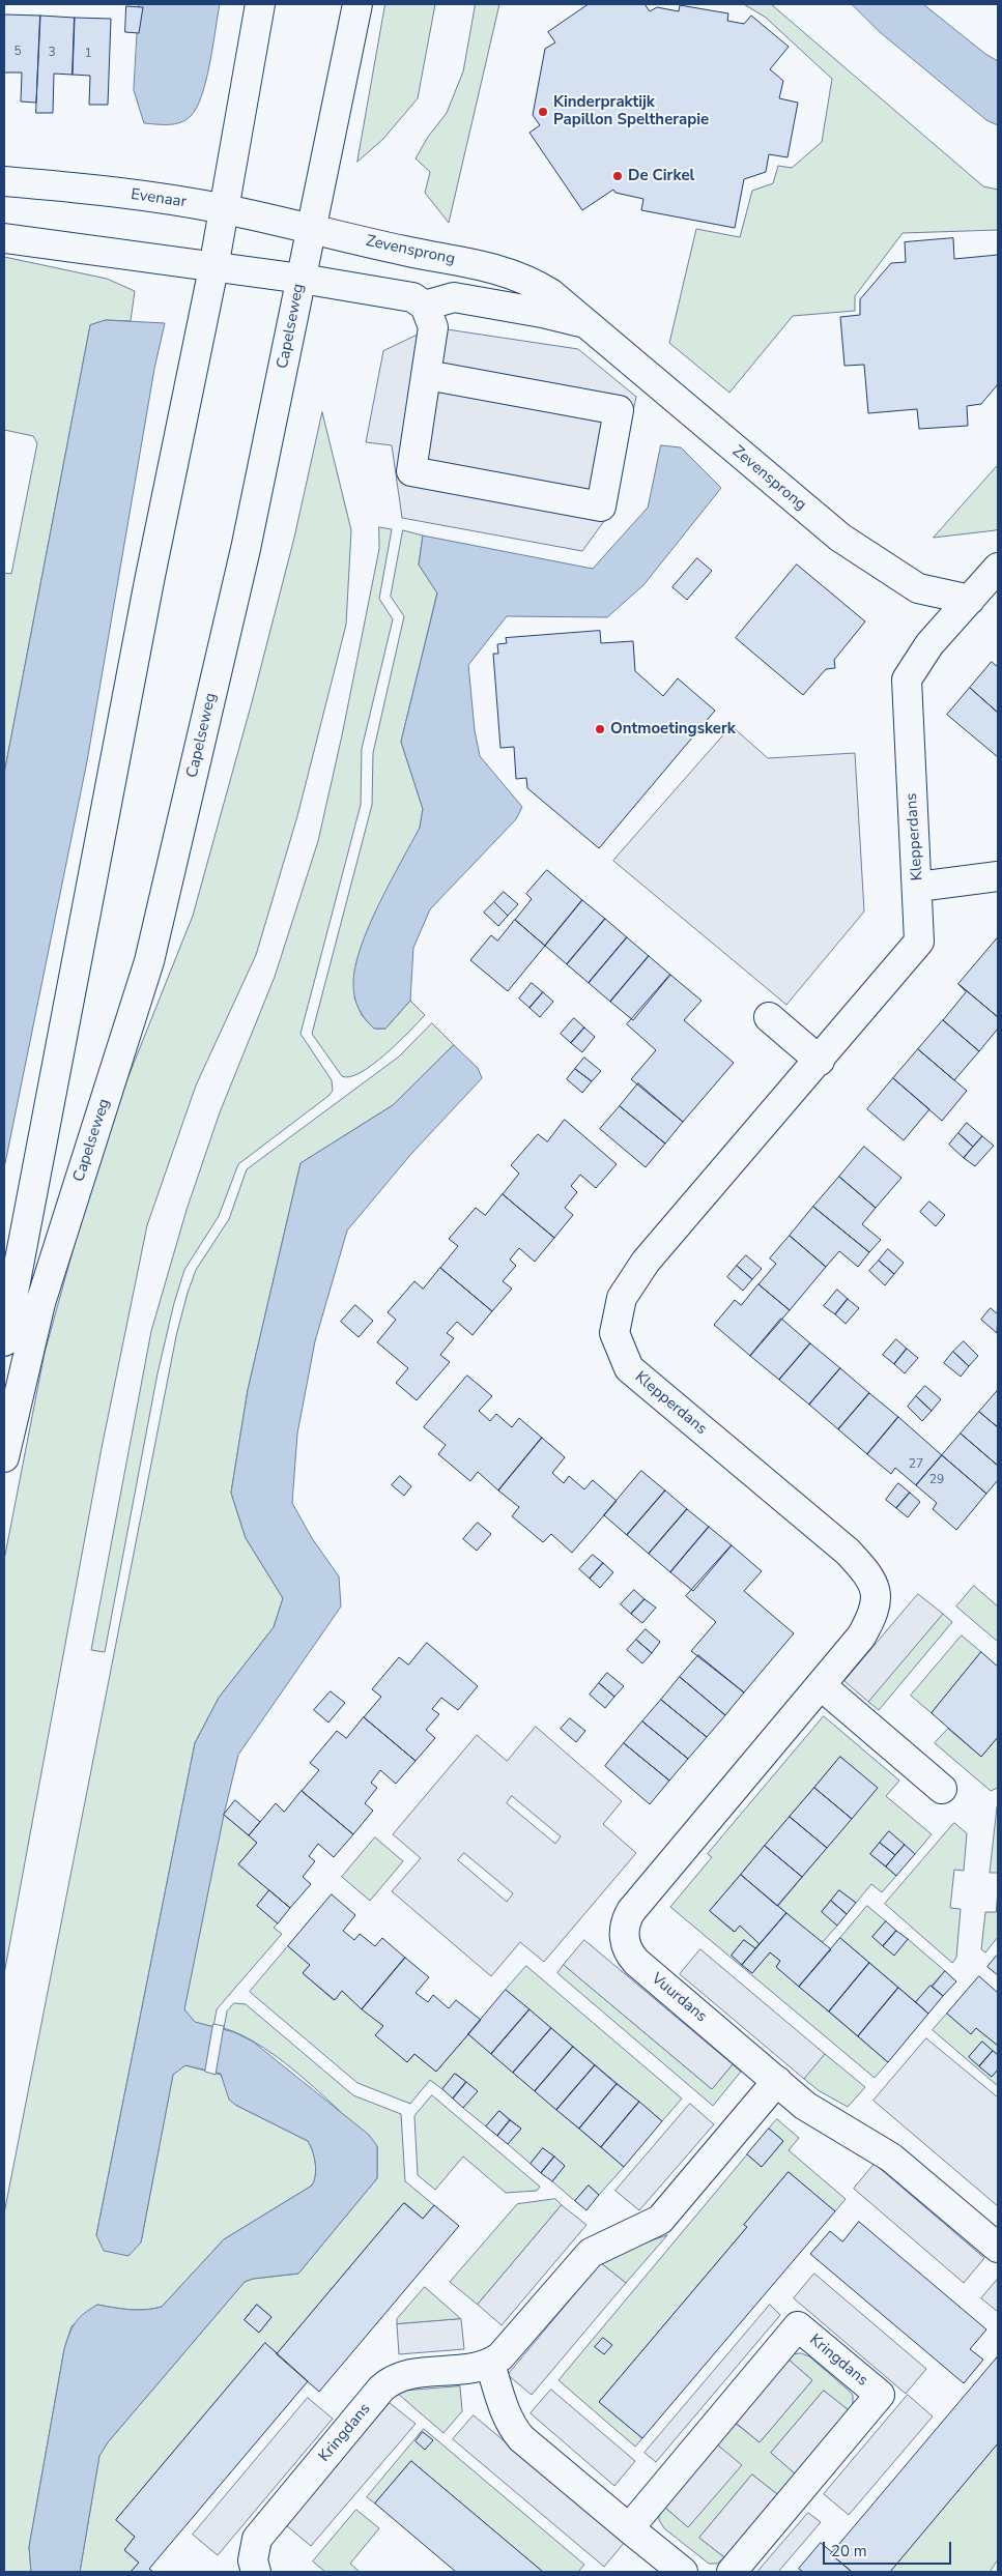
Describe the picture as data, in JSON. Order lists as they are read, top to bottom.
{
  "streets": {
    "street": [
      "Evenaar",
      "Zevensprong",
      "Capelseweg",
      "Klepperdans",
      "Vuurdans",
      "Kringdans"
    ]
  },
  "crossings": [
    ["Evenaar", "Zevensprong"],
    ["Evenaar", "Capelseweg"],
    ["Zevensprong", "Capelseweg"],
    ["Zevensprong", "Klepperdans"],
    ["Klepperdans", "Vuurdans"]
  ],
  "places": ["Kinderpraktijk Papillon Speltherapie", "De Cirkel", "Ontmoetingskerk"],
  "house_numbers": [
    "5",
    "3",
    "1",
    "27",
    "29"
  ],
  "scale_bar": "20 m"
}
